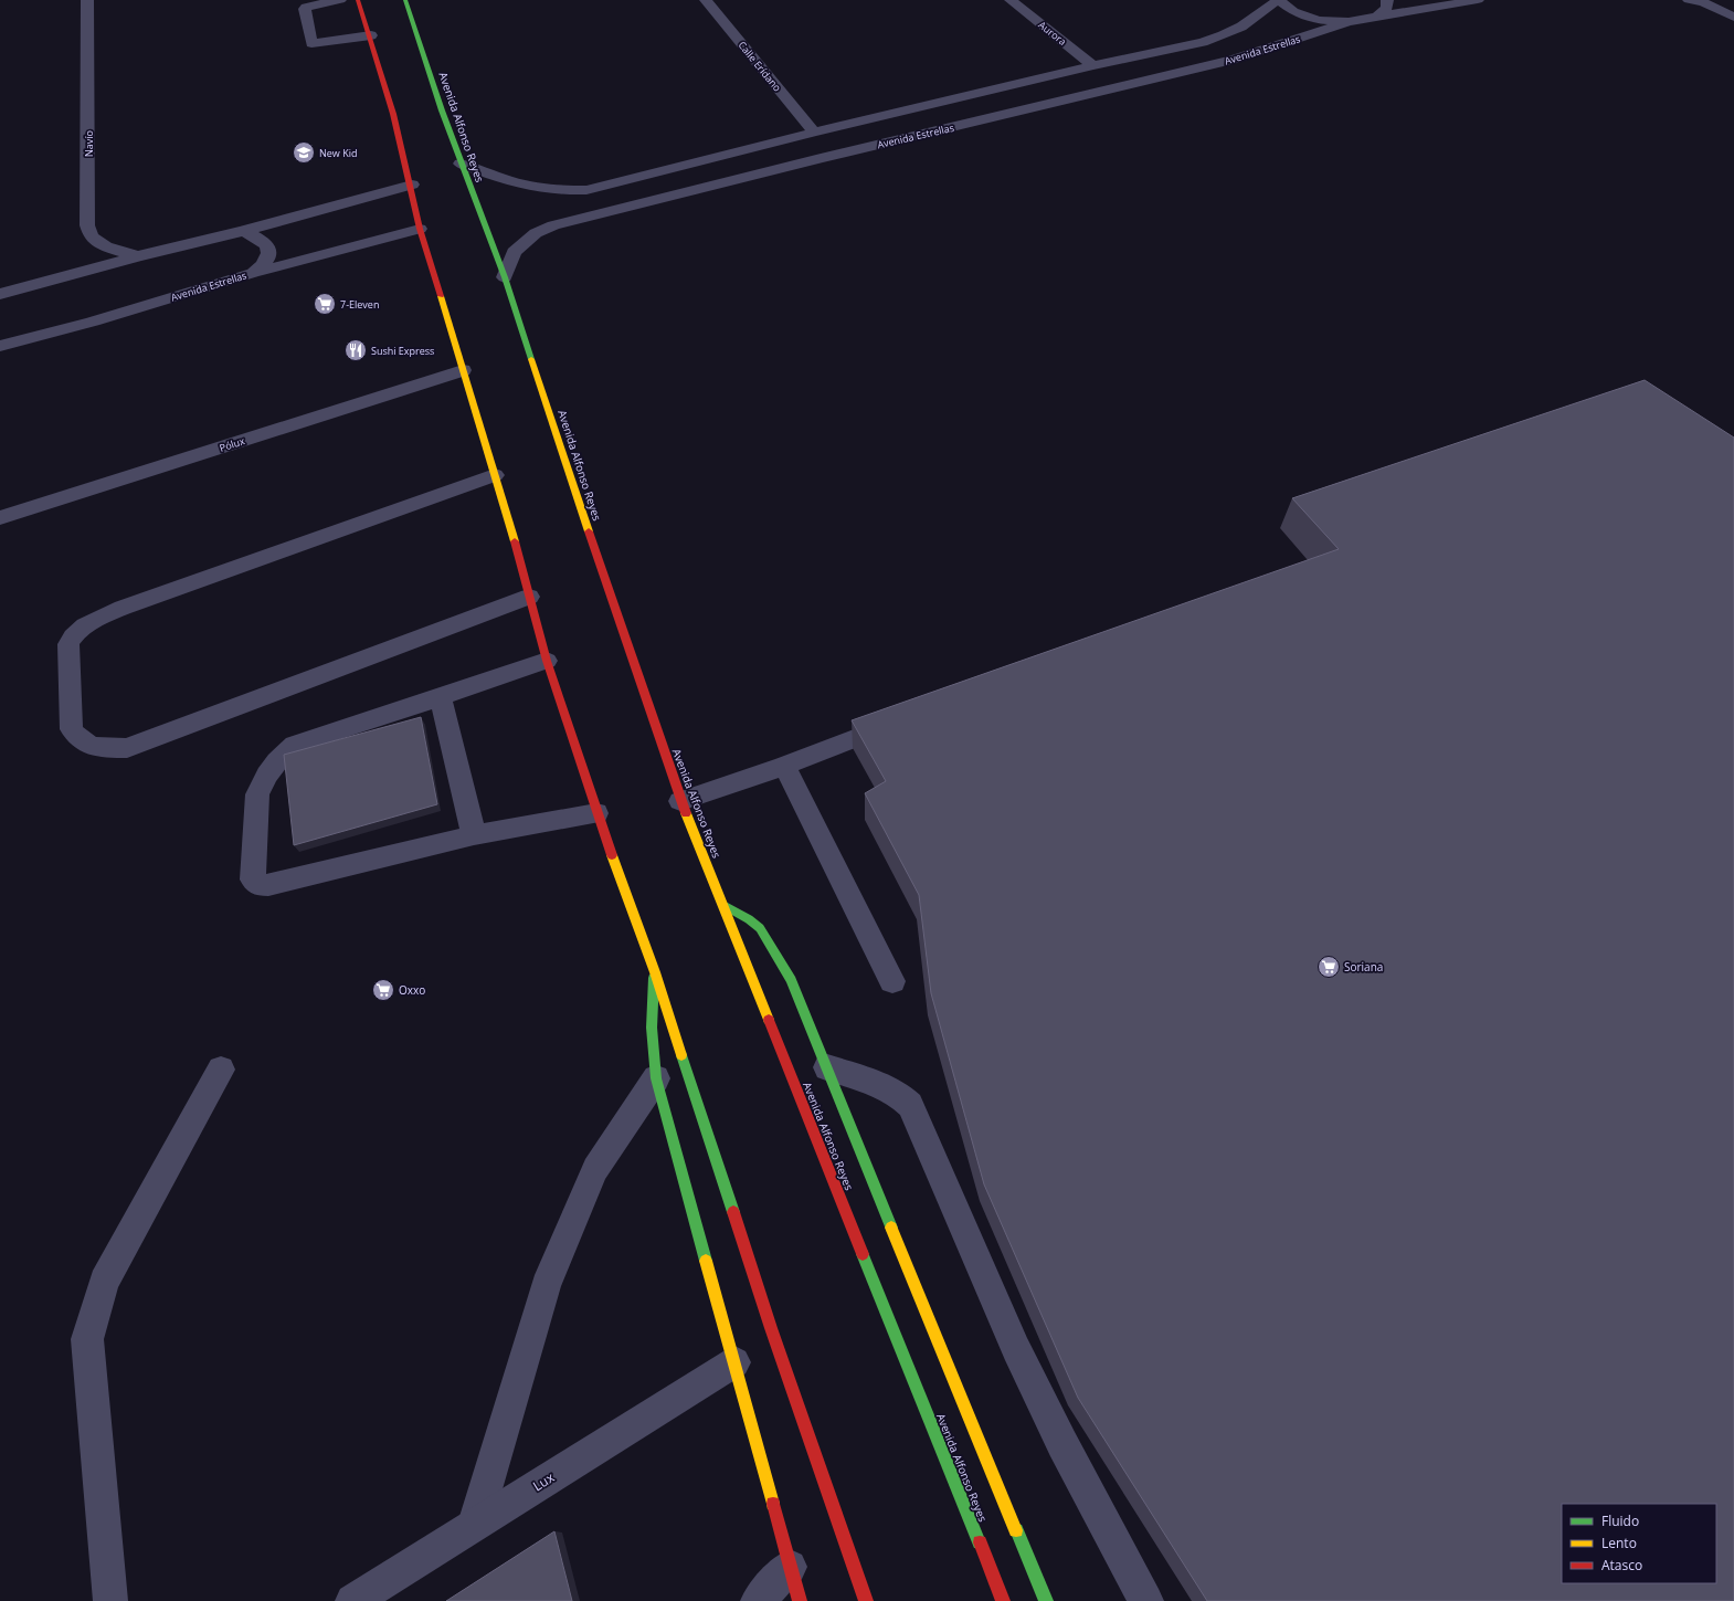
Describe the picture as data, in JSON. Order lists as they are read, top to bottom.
{
  "streets": {
    "main road": ["Avenida Alfonso Reyes"],
    "street": [
      "Aurora",
      "Avenida Estrellas",
      "Calle Erídano",
      "Navío",
      "Pólux",
      "Lux"
    ]
  },
  "crossings": [
    ["Avenida Estrellas", "Avenida Alfonso Reyes"]
  ],
  "places": {
    "school or university": ["New Kid"],
    "supermarket": ["7-Eleven", "Soriana", "Oxxo"],
    "restaurant": ["Sushi Express"]
  },
  "legend": ["Fluido", "Lento", "Atasco"]
}
